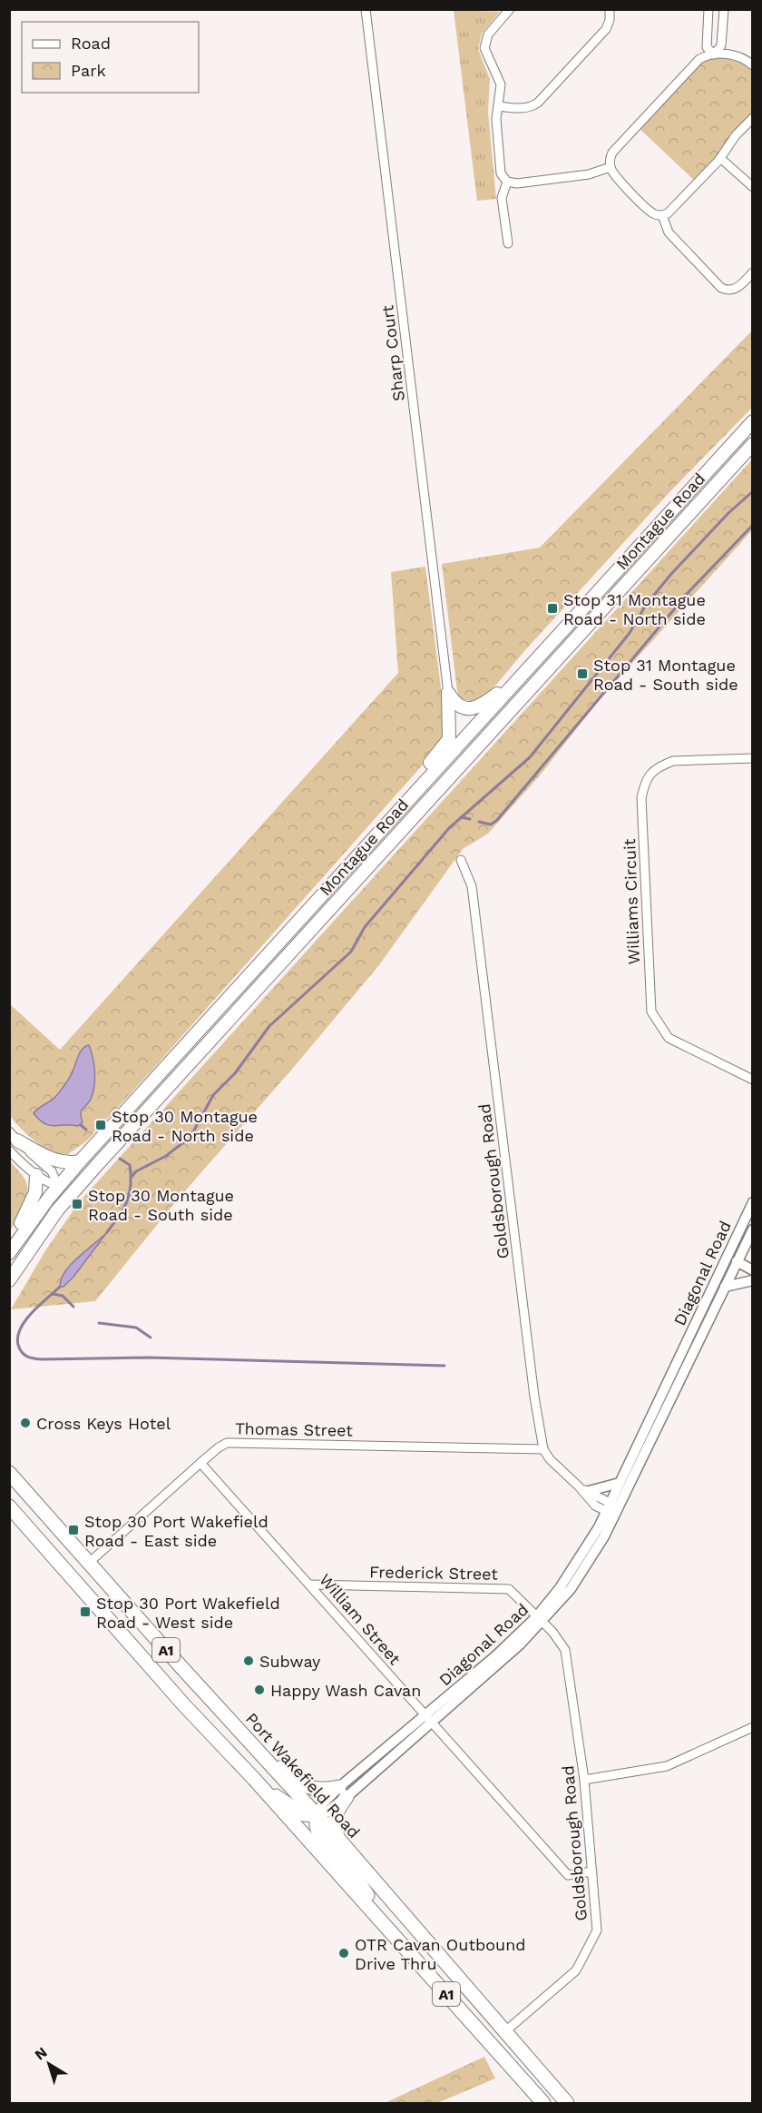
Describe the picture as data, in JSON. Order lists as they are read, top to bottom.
{
  "streets": {
    "highway": ["A1", "Port Wakefield Road"],
    "main road": ["Montague Road"],
    "street": [
      "Sharp Court",
      "Williams Circuit",
      "Goldsborough Road",
      "Diagonal Road",
      "Thomas Street",
      "Frederick Street",
      "William Street"
    ]
  },
  "crossings": [
    ["Goldsborough Road", "Diagonal Road"],
    ["Goldsborough Road", "Thomas Street"],
    ["Goldsborough Road", "Frederick Street"],
    ["Goldsborough Road", "William Street"],
    ["Goldsborough Road", "Port Wakefield Road"],
    ["Diagonal Road", "Frederick Street"],
    ["Diagonal Road", "William Street"],
    ["Diagonal Road", "Port Wakefield Road"],
    ["Thomas Street", "William Street"],
    ["Thomas Street", "Port Wakefield Road"],
    ["Frederick Street", "William Street"]
  ],
  "places": {
    "transit": [
      "Stop 31 Montague Road - North side",
      "Stop 31 Montague Road - South side",
      "Stop 30 Montague Road - North side",
      "Stop 30 Montague Road - South side",
      "Stop 30 Port Wakefield Road - East side",
      "Stop 30 Port Wakefield Road - West side"
    ],
    "other": [
      "Cross Keys Hotel",
      "Subway",
      "Happy Wash Cavan",
      "OTR Cavan Outbound Drive Thru"
    ]
  },
  "legend": ["Road", "Park"],
  "north": "top left"
}
